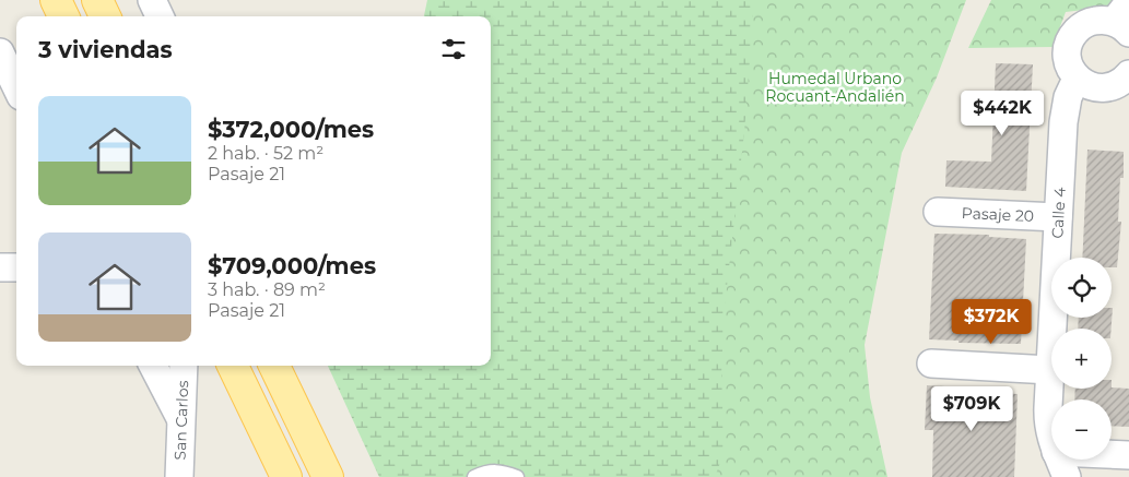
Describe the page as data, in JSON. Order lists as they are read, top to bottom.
{
  "streets": {
    "street": ["Calle 4", "Pasaje 20", "San Carlos"]
  },
  "crossings": [
    ["Calle 4", "Pasaje 20"]
  ],
  "parks": ["Humedal Urbano Rocuant-Andalién"],
  "page": {
    "heading": "3 viviendas",
    "list": [
      {
        "name": "$372,000/mes",
        "note": "2 hab. · 52 m² · Pasaje 21"
      },
      {
        "name": "$709,000/mes",
        "note": "3 hab. · 89 m² · Pasaje 21"
      }
    ],
    "price": ["$442K", "$372K", "$709K"],
    "map_buttons": ["+", "−"]
  }
}
